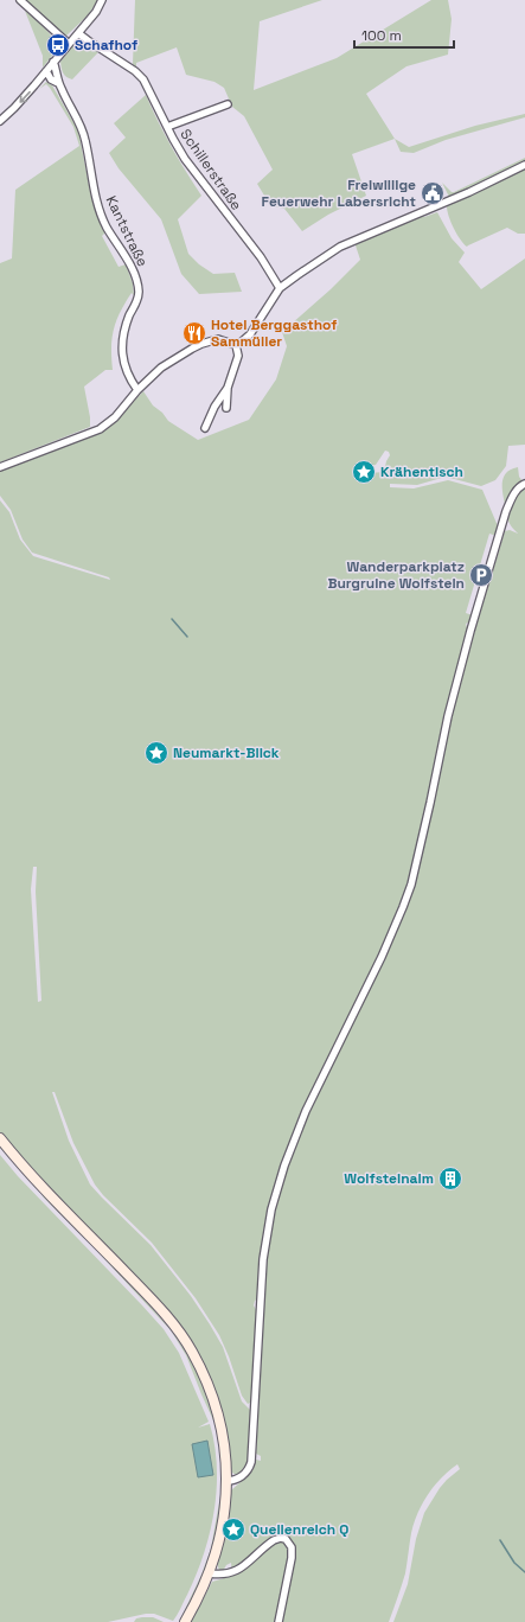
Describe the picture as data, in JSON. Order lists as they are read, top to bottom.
{
  "streets": {
    "street": ["Schillerstraße", "Kantstraße"]
  },
  "places": {
    "bus stop": ["Schafhof"],
    "public building": ["Freiwillige Feuerwehr Labersricht"],
    "restaurant": ["Hotel Berggasthof Sammüller"],
    "place": ["Krähentisch", "Neumarkt-Blick", "Quellenreich Q"],
    "parking": ["Wanderparkplatz Burgruine Wolfstein"],
    "building": ["Wolfsteinalm"]
  },
  "scale_bar": "100 m"
}
